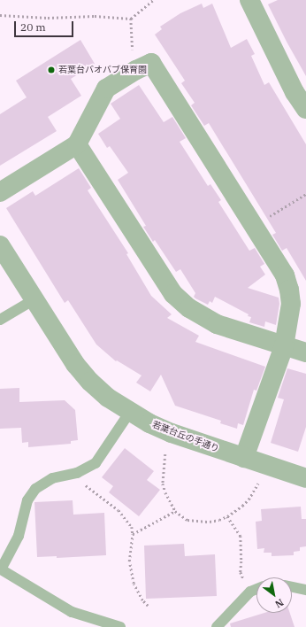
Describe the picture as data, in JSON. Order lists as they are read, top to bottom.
{
  "streets": {
    "street": ["若葉台丘の手通り"]
  },
  "places": ["若葉台バオバブ保育園"],
  "scale_bar": "20 m",
  "north": "bottom right"
}
